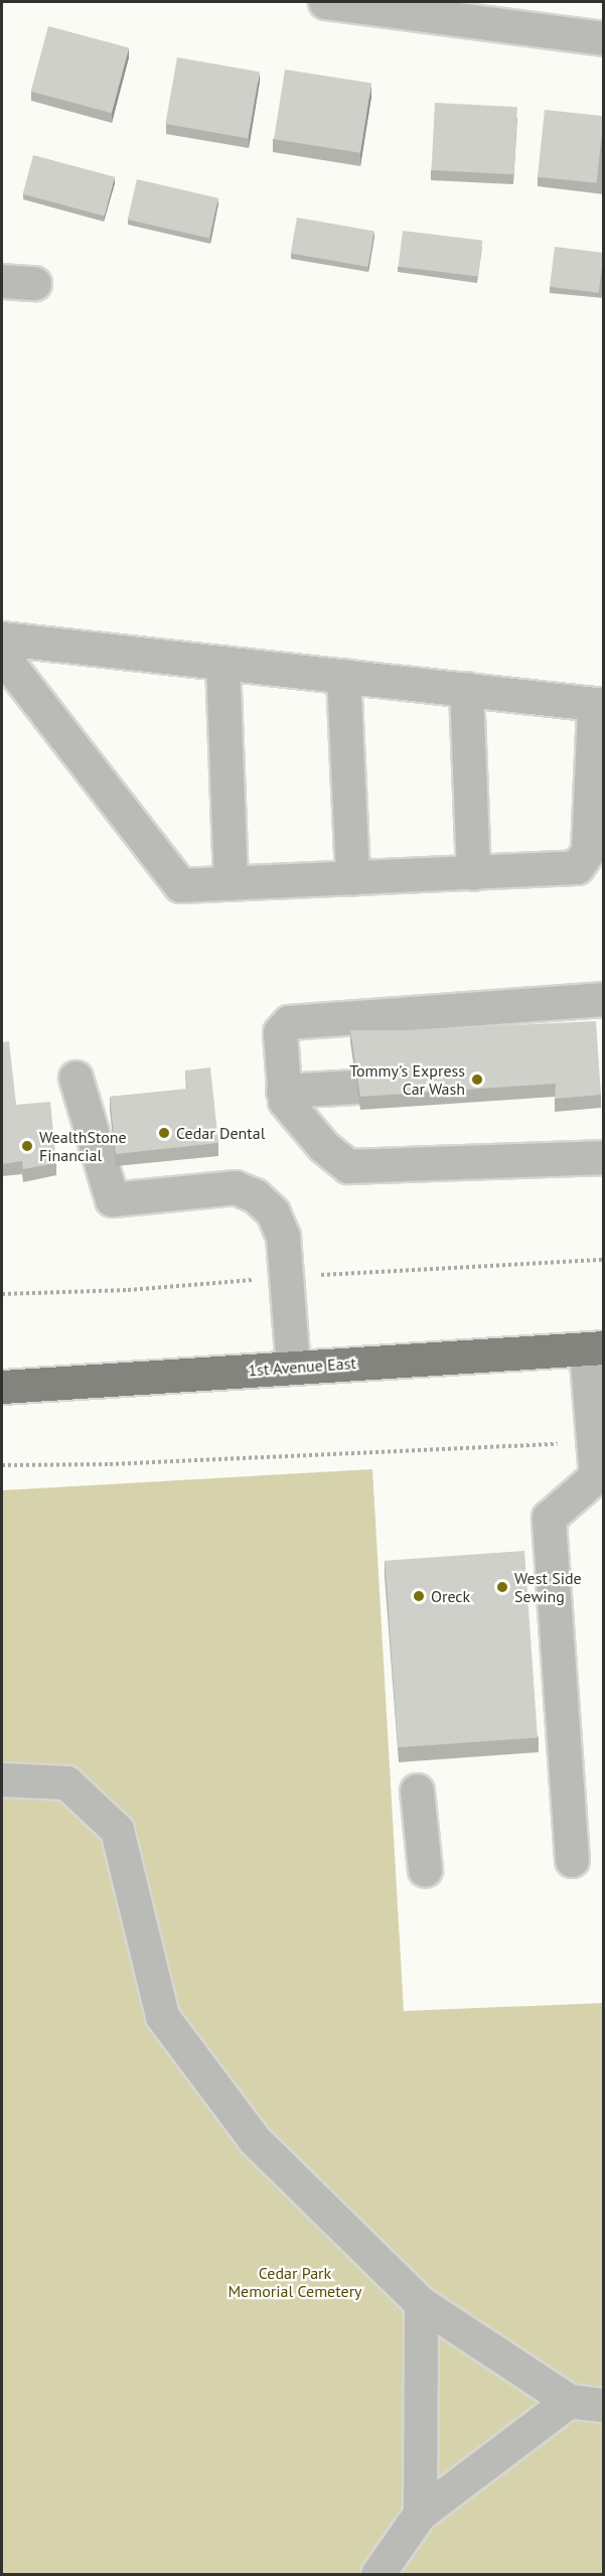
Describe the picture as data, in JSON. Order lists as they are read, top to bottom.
{
  "streets": {
    "main road": ["1st Avenue East"]
  },
  "parks": ["Cedar Park Memorial Cemetery"],
  "places": [
    "Tommy's Express Car Wash",
    "Cedar Dental",
    "WealthStone Financial",
    "West Side Sewing",
    "Oreck"
  ]
}
